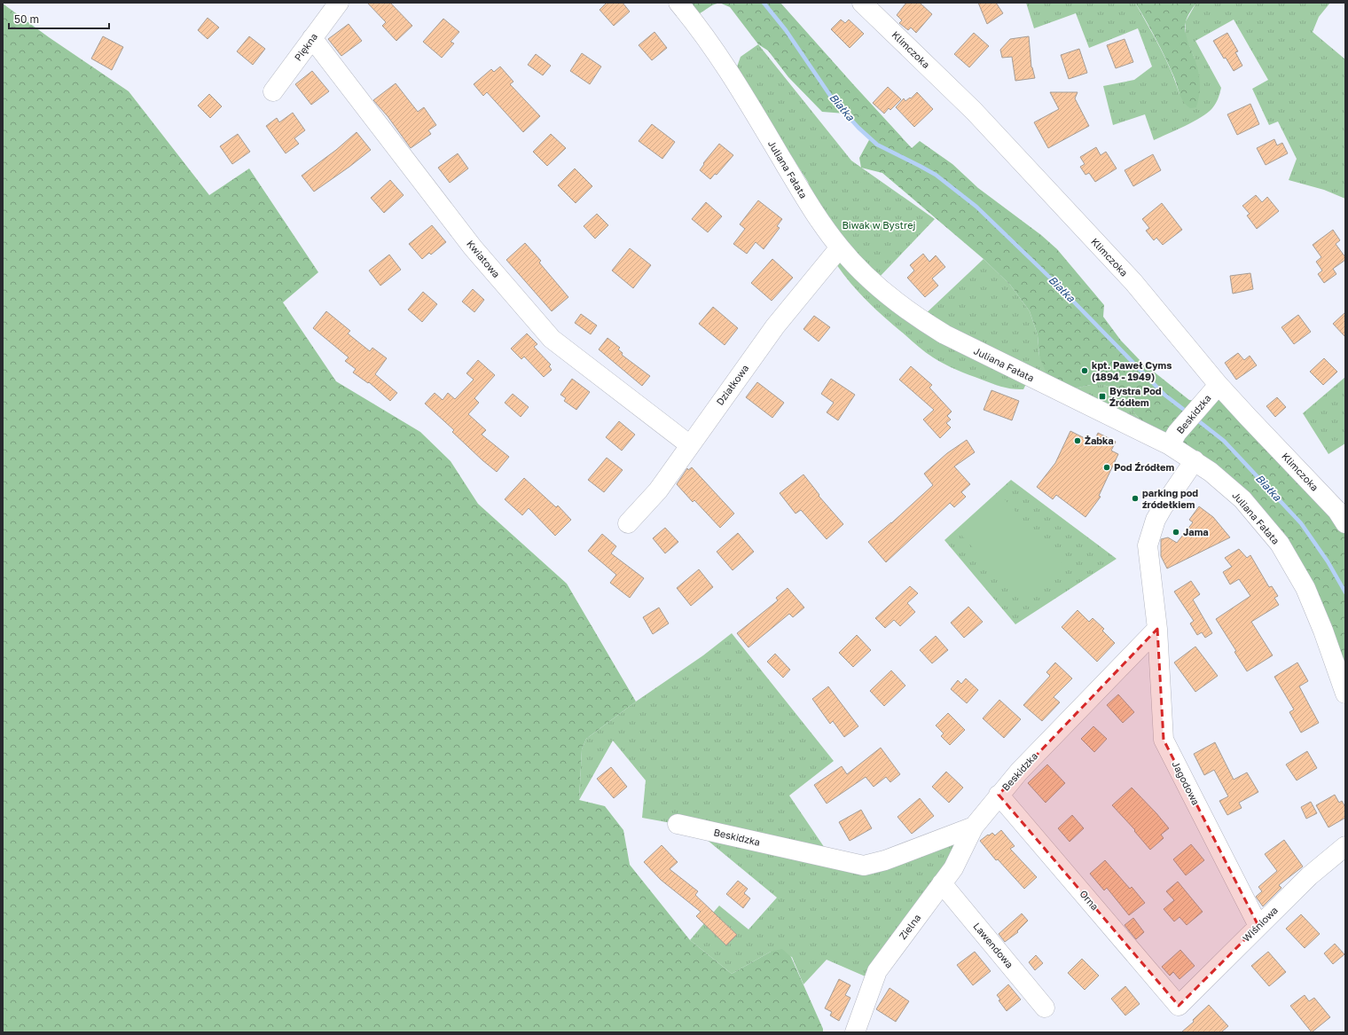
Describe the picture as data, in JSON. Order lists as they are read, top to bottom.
{
  "streets": {
    "street": [
      "Piękna",
      "Klimczoka",
      "Juliana Fałata",
      "Kwiatowa",
      "Działkowa",
      "Beskidzka",
      "Jagodowa",
      "Orna",
      "Wiśniowa",
      "Zielna",
      "Lawendowa"
    ]
  },
  "crossings": [
    ["Piękna", "Kwiatowa"],
    ["Klimczoka", "Beskidzka"],
    ["Juliana Fałata", "Działkowa"],
    ["Juliana Fałata", "Beskidzka"],
    ["Kwiatowa", "Działkowa"],
    ["Beskidzka", "Jagodowa"],
    ["Beskidzka", "Orna"],
    ["Beskidzka", "Zielna"],
    ["Jagodowa", "Wiśniowa"],
    ["Orna", "Wiśniowa"],
    ["Zielna", "Lawendowa"]
  ],
  "water": ["Białka"],
  "parks": ["Biwak w Bystrej"],
  "places": {
    "other": [
      "kpt. Paweł Cyms (1894 - 1949)",
      "Żabka",
      "Pod Źródłem",
      "parking pod źródełkiem",
      "Jama"
    ],
    "transit": ["Bystra Pod Źródłem"]
  },
  "scale_bar": "50 m"
}
